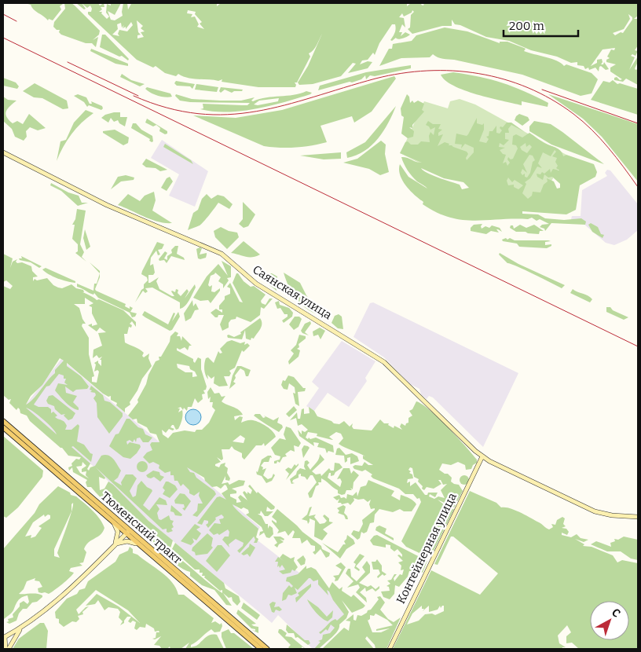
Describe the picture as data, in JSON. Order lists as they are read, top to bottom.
{
  "streets": {
    "main road": ["Тюменский тракт"],
    "street": ["Саянская улица", "Контейнерная улица"]
  },
  "crossings": [
    ["Саянская улица", "Контейнерная улица"]
  ],
  "scale_bar": "200 m",
  "north": "top right"
}
